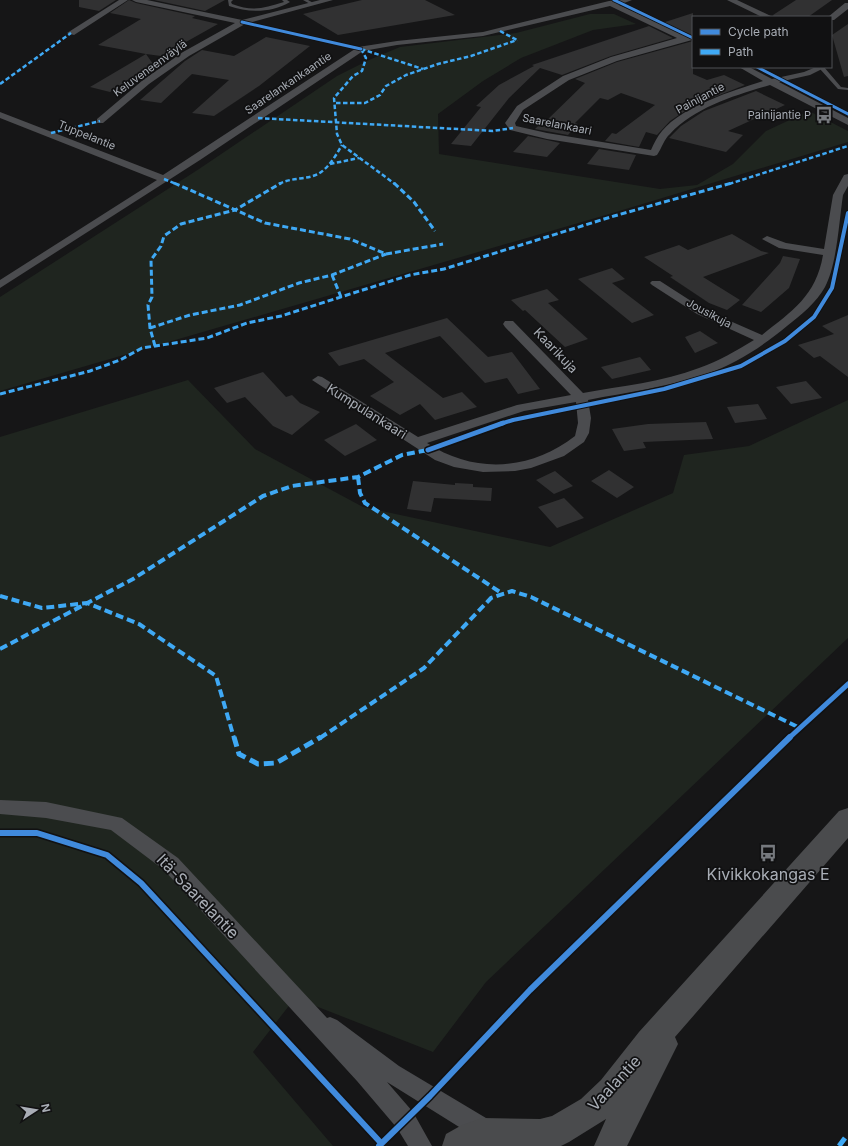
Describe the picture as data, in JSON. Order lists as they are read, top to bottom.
{
  "streets": {
    "street": [
      "Keluveneenväylä",
      "Saarelankankaantie",
      "Painijantie",
      "Saarelankaari",
      "Tuppelantie",
      "Jousikuja",
      "Kaarikuja",
      "Kumpulankaari",
      "Itä-Saarelantie",
      "Vaalantie"
    ]
  },
  "crossings": [
    ["Saarelankankaantie", "Tuppelantie"],
    ["Painijantie", "Saarelankaari"],
    ["Jousikuja", "Kumpulankaari"],
    ["Kaarikuja", "Kumpulankaari"],
    ["Itä-Saarelantie", "Vaalantie"]
  ],
  "places": {
    "bus stop": ["Painijantie P", "Kivikkokangas E"]
  },
  "legend": ["Cycle path", "Path"],
  "north": "right"
}
